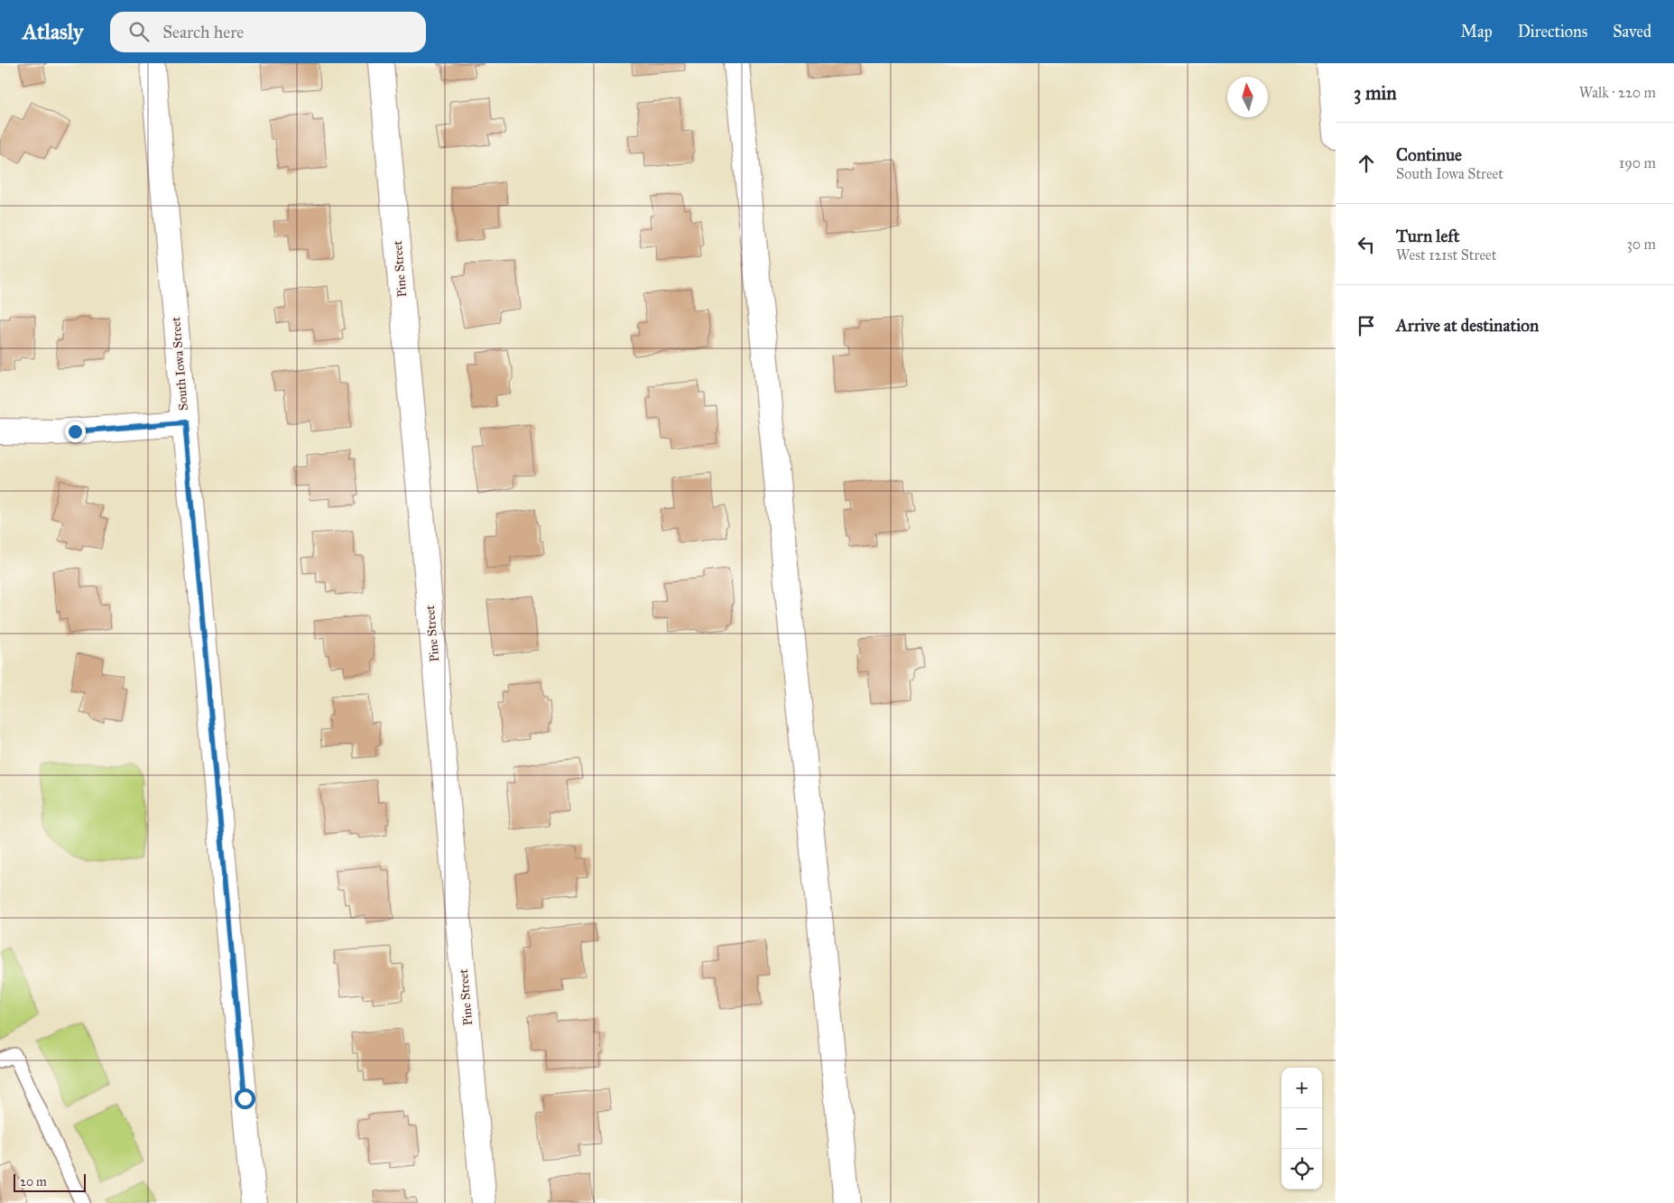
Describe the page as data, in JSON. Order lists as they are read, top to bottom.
{
  "streets": {
    "street": ["Pine Street", "South Iowa Street"]
  },
  "scale_bar": "20 m",
  "north": "top",
  "page": {
    "header": "Atlasly",
    "search": "Search here",
    "nav": ["Map", "Directions", "Saved"],
    "heading": ["3 min", "Walk · 220 m"],
    "list": [
      ["Continue", "South Iowa Street", "190 m"],
      ["Turn left", "West 121st Street", "30 m"],
      "Arrive at destination"
    ],
    "map_buttons": ["+", "−"],
    "scale": "20 m"
  }
}
